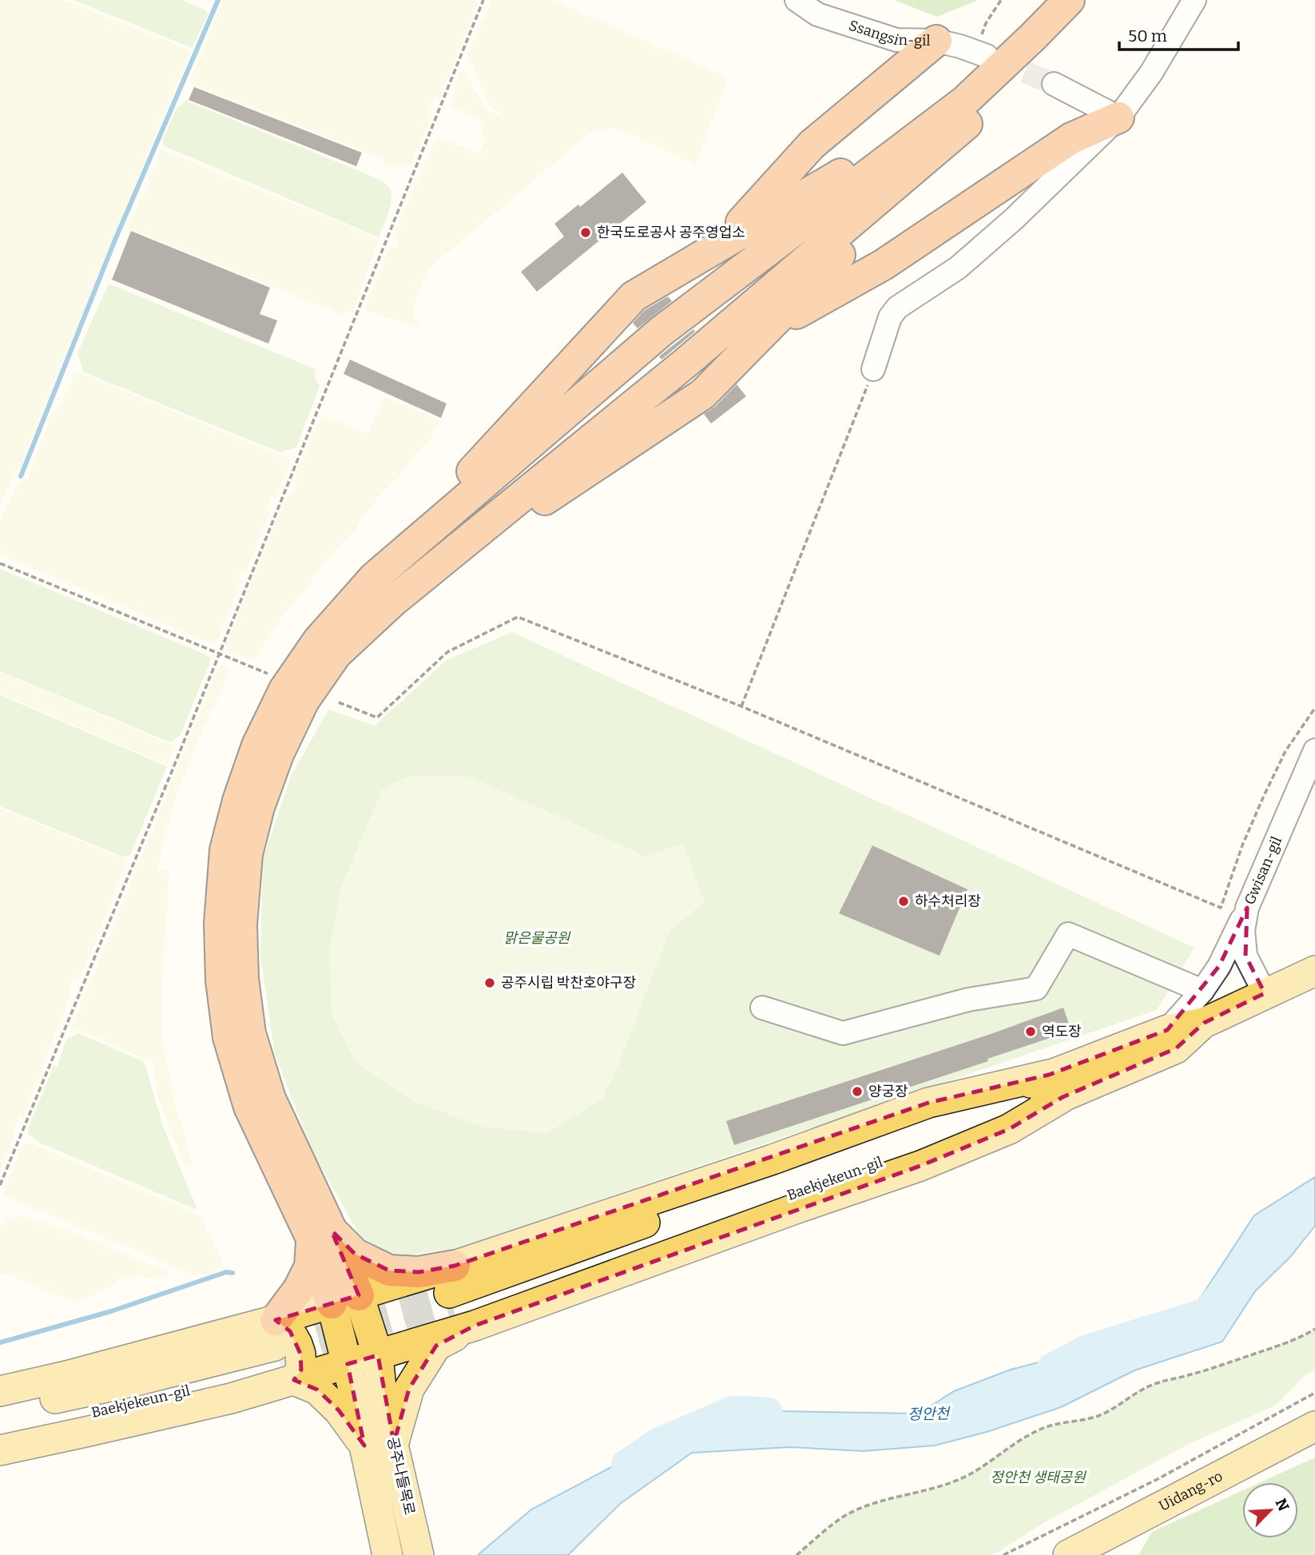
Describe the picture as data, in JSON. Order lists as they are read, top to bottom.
{
  "streets": {
    "main road": ["Baekjekeun-gil", "공주나들목로", "Uidang-ro"],
    "street": ["Ssangsin-gil", "Gwisan-gil"]
  },
  "crossings": [
    ["Gwisan-gil", "Baekjekeun-gil"]
  ],
  "water": ["정안천"],
  "parks": ["맑은물공원", "정안천 생태공원"],
  "places": [
    "한국도로공사 공주영업소",
    "하수처리장",
    "공주시립 박찬호야구장",
    "역도장",
    "양궁장"
  ],
  "scale_bar": "50 m",
  "north": "top right"
}
